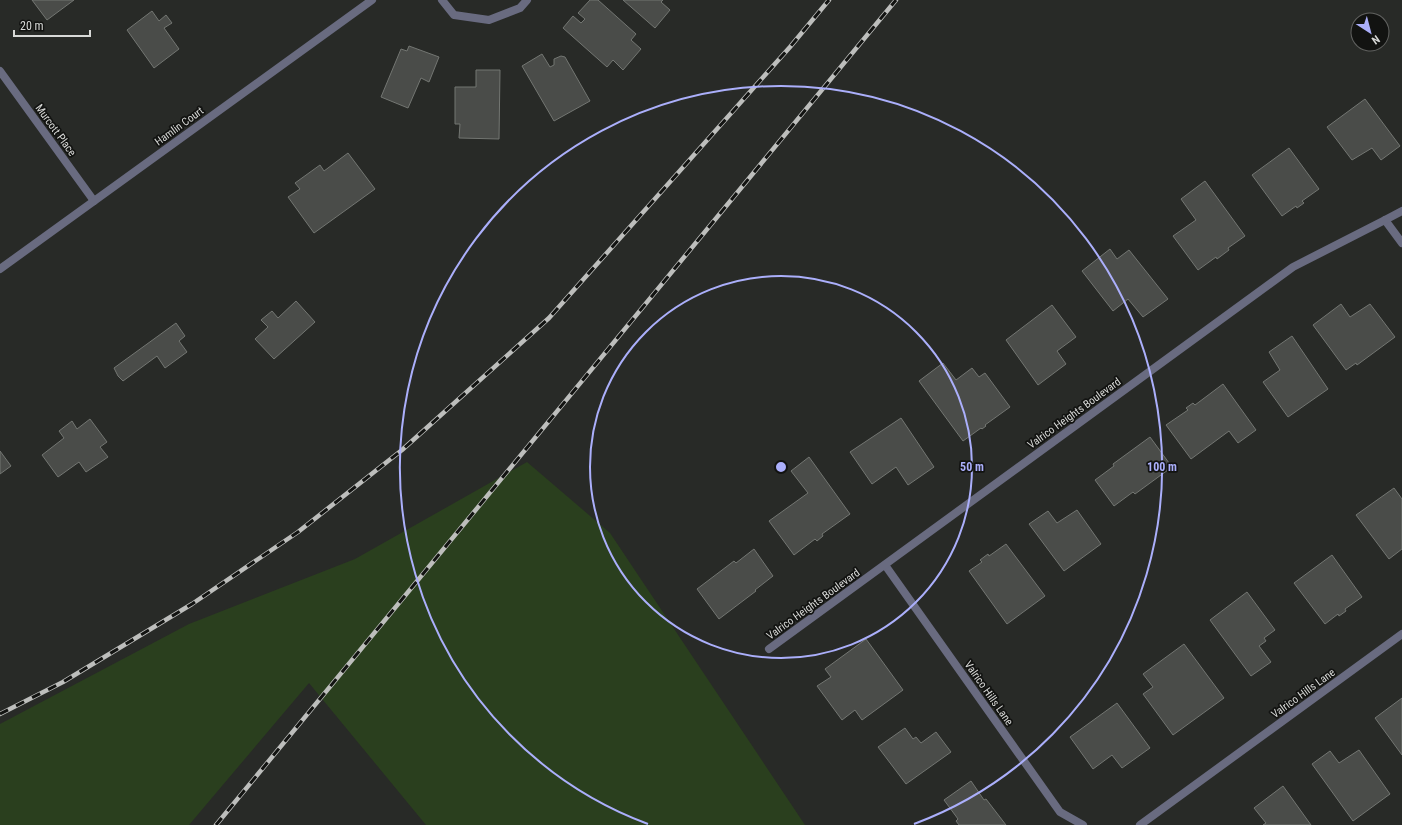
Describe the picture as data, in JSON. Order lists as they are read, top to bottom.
{
  "streets": {
    "street": [
      "Hamlin Court",
      "Murcott Place",
      "Valrico Heights Boulevard",
      "Valrico Hills Lane"
    ]
  },
  "crossings": [
    ["Hamlin Court", "Murcott Place"],
    ["Valrico Heights Boulevard", "Valrico Hills Lane"]
  ],
  "scale_bar": "20 m",
  "north": "bottom right",
  "rings": ["50 m", "100 m"]
}
